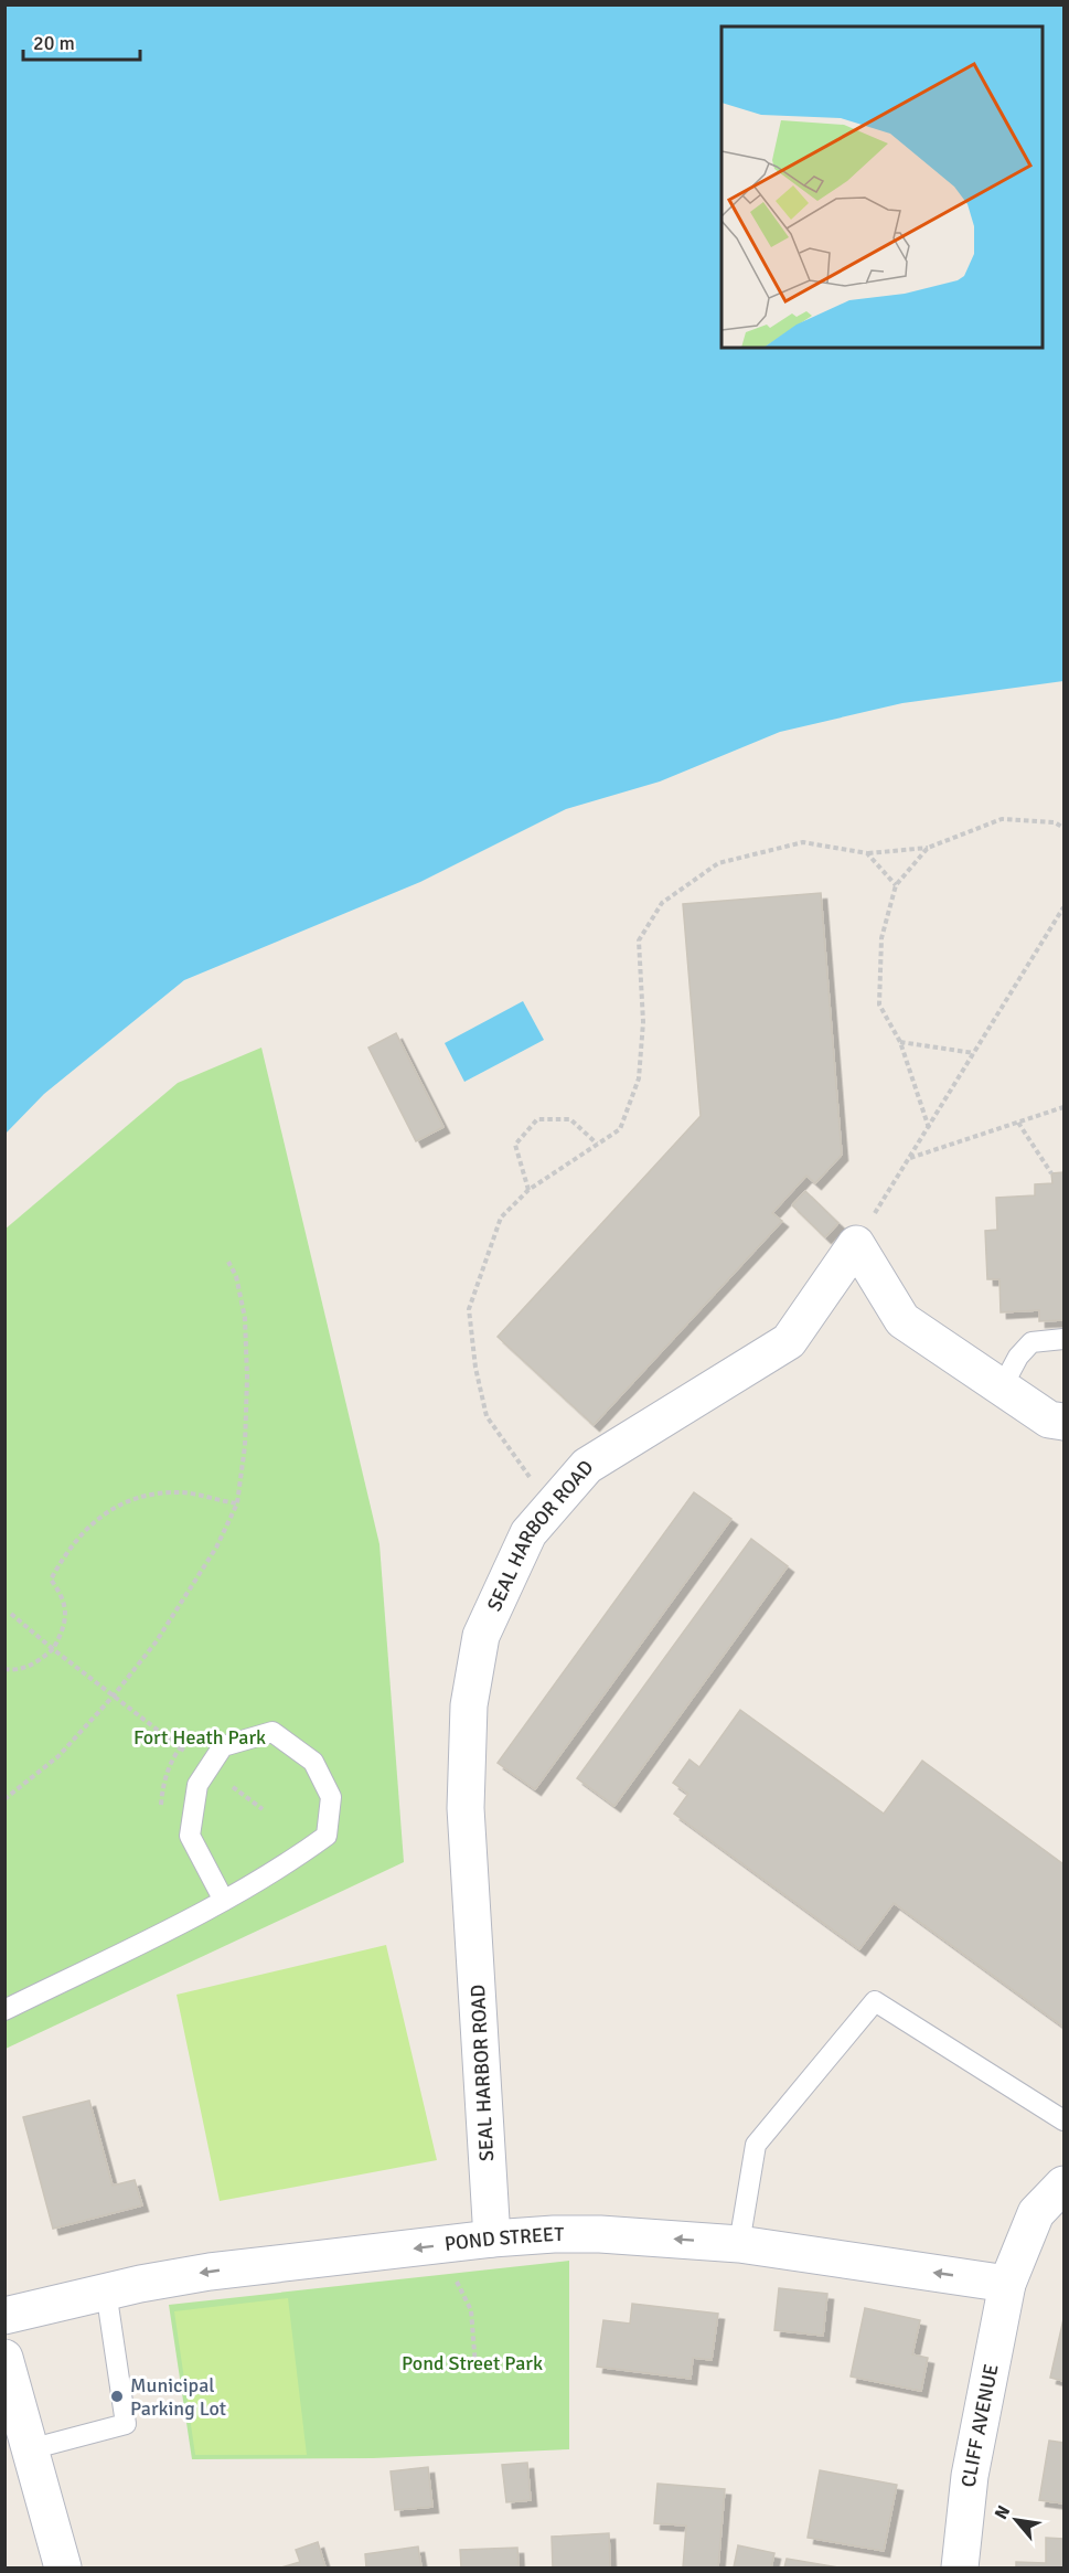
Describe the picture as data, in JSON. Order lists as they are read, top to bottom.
{
  "streets": {
    "street": ["SEAL HARBOR ROAD", "POND STREET", "CLIFF AVENUE"]
  },
  "crossings": [
    ["SEAL HARBOR ROAD", "POND STREET"],
    ["POND STREET", "CLIFF AVENUE"]
  ],
  "one_way": ["POND STREET"],
  "parks": ["Fort Heath Park", "Pond Street Park"],
  "places": ["Municipal Parking Lot"],
  "scale_bar": "20 m",
  "north": "top left"
}
